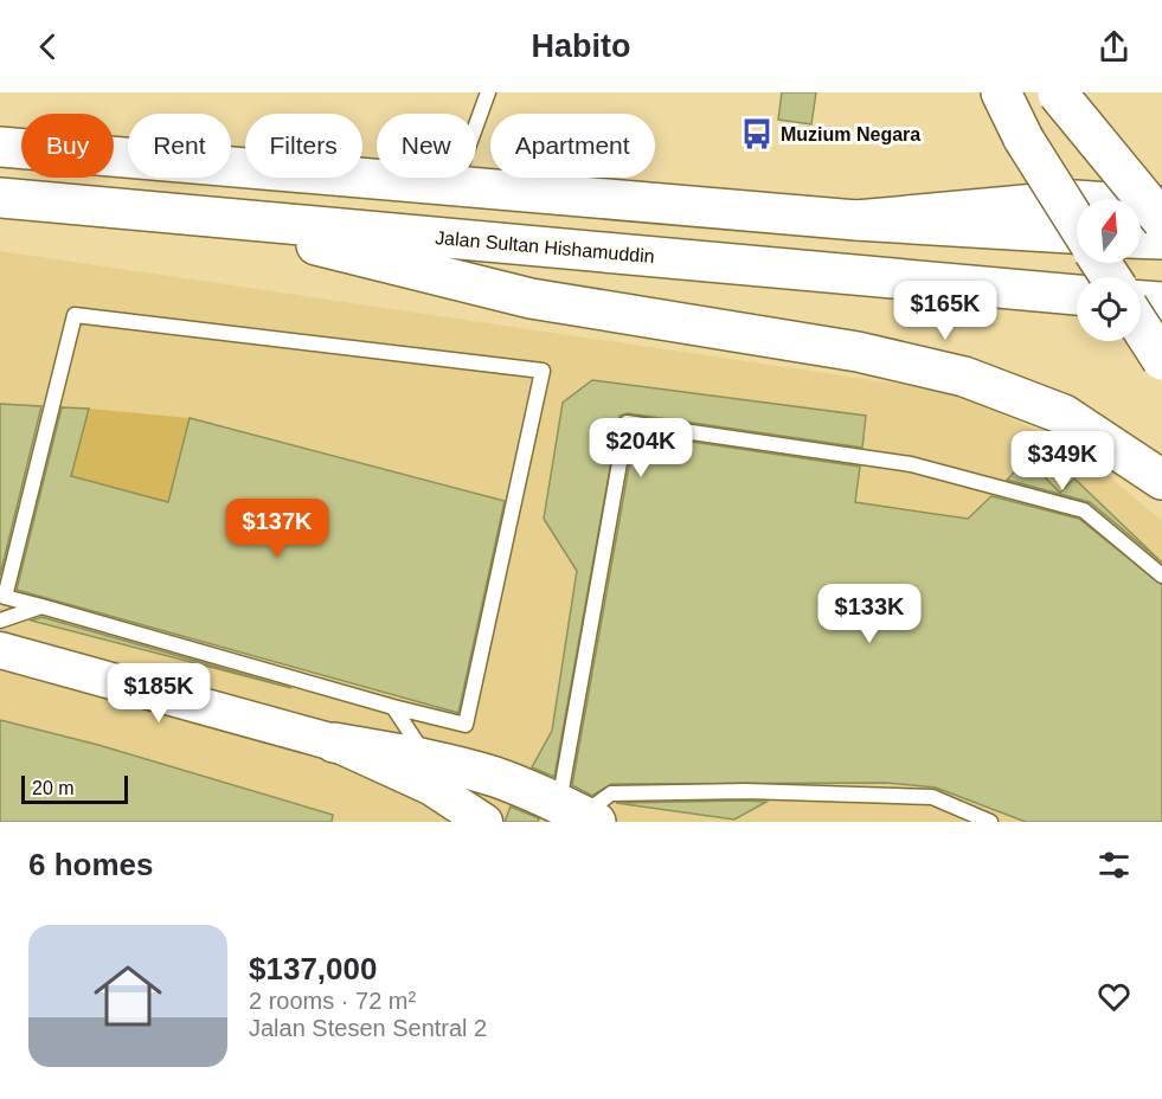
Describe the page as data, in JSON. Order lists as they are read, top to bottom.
{
  "streets": {
    "main road": ["Jalan Sultan Hishamuddin"]
  },
  "places": {
    "bus stop": ["Muzium Negara"]
  },
  "scale_bar": "20 m",
  "north": "top",
  "page": {
    "header": "Habito",
    "chip": [
      "Buy",
      "Rent",
      "Filters",
      "New",
      "Apartment"
    ],
    "price": [
      "$165K",
      "$204K",
      "$349K",
      "$137K",
      "$133K",
      "$185K"
    ],
    "scale": "20 m",
    "heading": "6 homes",
    "list": [
      {
        "name": "$137,000",
        "note": "2 rooms · 72 m² · Jalan Stesen Sentral 2"
      }
    ]
  }
}
